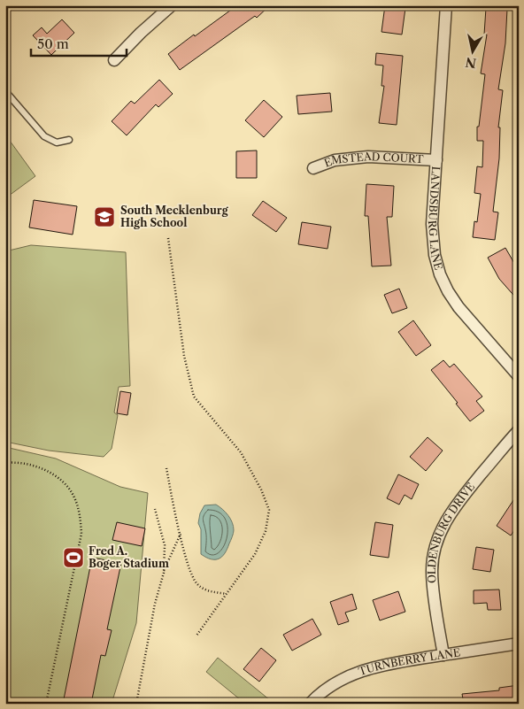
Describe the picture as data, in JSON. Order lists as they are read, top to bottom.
{
  "streets": {
    "street": [
      "EMSTEAD COURT",
      "LANDSBURG LANE",
      "OLDENBURG DRIVE",
      "TURNBERRY LANE"
    ]
  },
  "crossings": [
    ["EMSTEAD COURT", "LANDSBURG LANE"],
    ["OLDENBURG DRIVE", "TURNBERRY LANE"]
  ],
  "places": {
    "school or university": ["South Mecklenburg High School"],
    "sports": ["Fred A. Boger Stadium"]
  },
  "scale_bar": "50 m",
  "north": "bottom"
}
